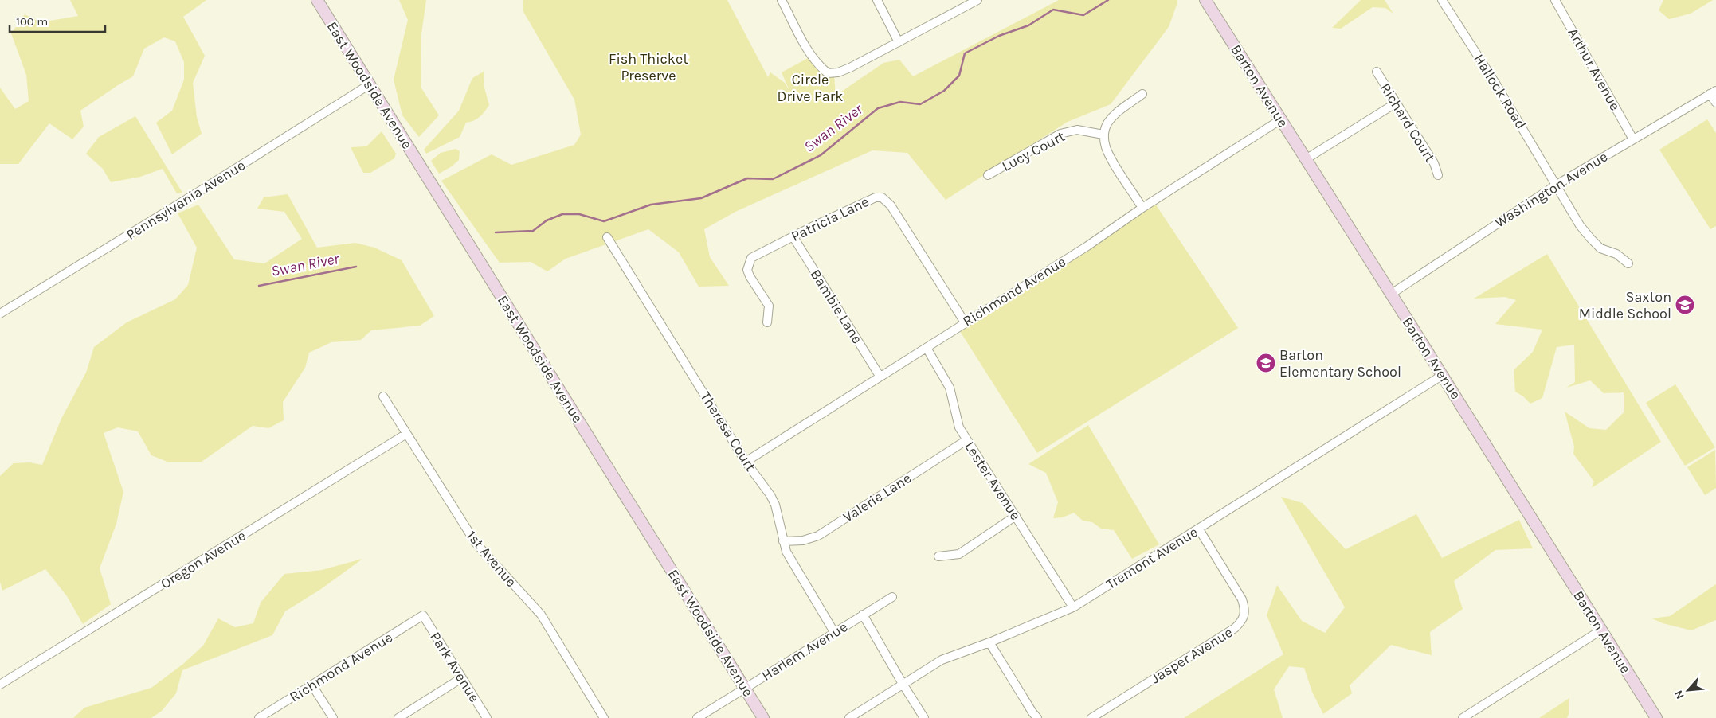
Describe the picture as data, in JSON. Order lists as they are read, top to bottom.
{
  "streets": {
    "street": [
      "Arthur Avenue",
      "East Woodside Avenue",
      "Barton Avenue",
      "Hallock Road",
      "Richard Court",
      "Lucy Court",
      "Washington Avenue",
      "Pennsylvania Avenue",
      "Patricia Lane",
      "Richmond Avenue",
      "Bambie Lane",
      "Theresa Court",
      "Lester Avenue",
      "Valerie Lane",
      "Tremont Avenue",
      "1st Avenue",
      "Oregon Avenue",
      "Harlem Avenue",
      "Jasper Avenue",
      "Park Avenue"
    ]
  },
  "crossings": [
    ["Arthur Avenue", "Washington Avenue"],
    ["East Woodside Avenue", "Pennsylvania Avenue"],
    ["East Woodside Avenue", "Harlem Avenue"],
    ["Barton Avenue", "Washington Avenue"],
    ["Barton Avenue", "Richmond Avenue"],
    ["Barton Avenue", "Tremont Avenue"],
    ["Hallock Road", "Washington Avenue"],
    ["Patricia Lane", "Richmond Avenue"],
    ["Patricia Lane", "Bambie Lane"],
    ["Richmond Avenue", "Bambie Lane"],
    ["Richmond Avenue", "Theresa Court"],
    ["Richmond Avenue", "Lester Avenue"],
    ["Richmond Avenue", "Park Avenue"],
    ["Theresa Court", "Valerie Lane"],
    ["Theresa Court", "Harlem Avenue"],
    ["Lester Avenue", "Valerie Lane"],
    ["Lester Avenue", "Tremont Avenue"],
    ["Tremont Avenue", "Jasper Avenue"],
    ["1st Avenue", "Oregon Avenue"]
  ],
  "water": ["Swan River"],
  "parks": ["Fish Thicket Preserve", "Circle Drive Park"],
  "places": {
    "school or university": ["Saxton Middle School", "Barton Elementary School"]
  },
  "scale_bar": "100 m",
  "north": "bottom left"
}
